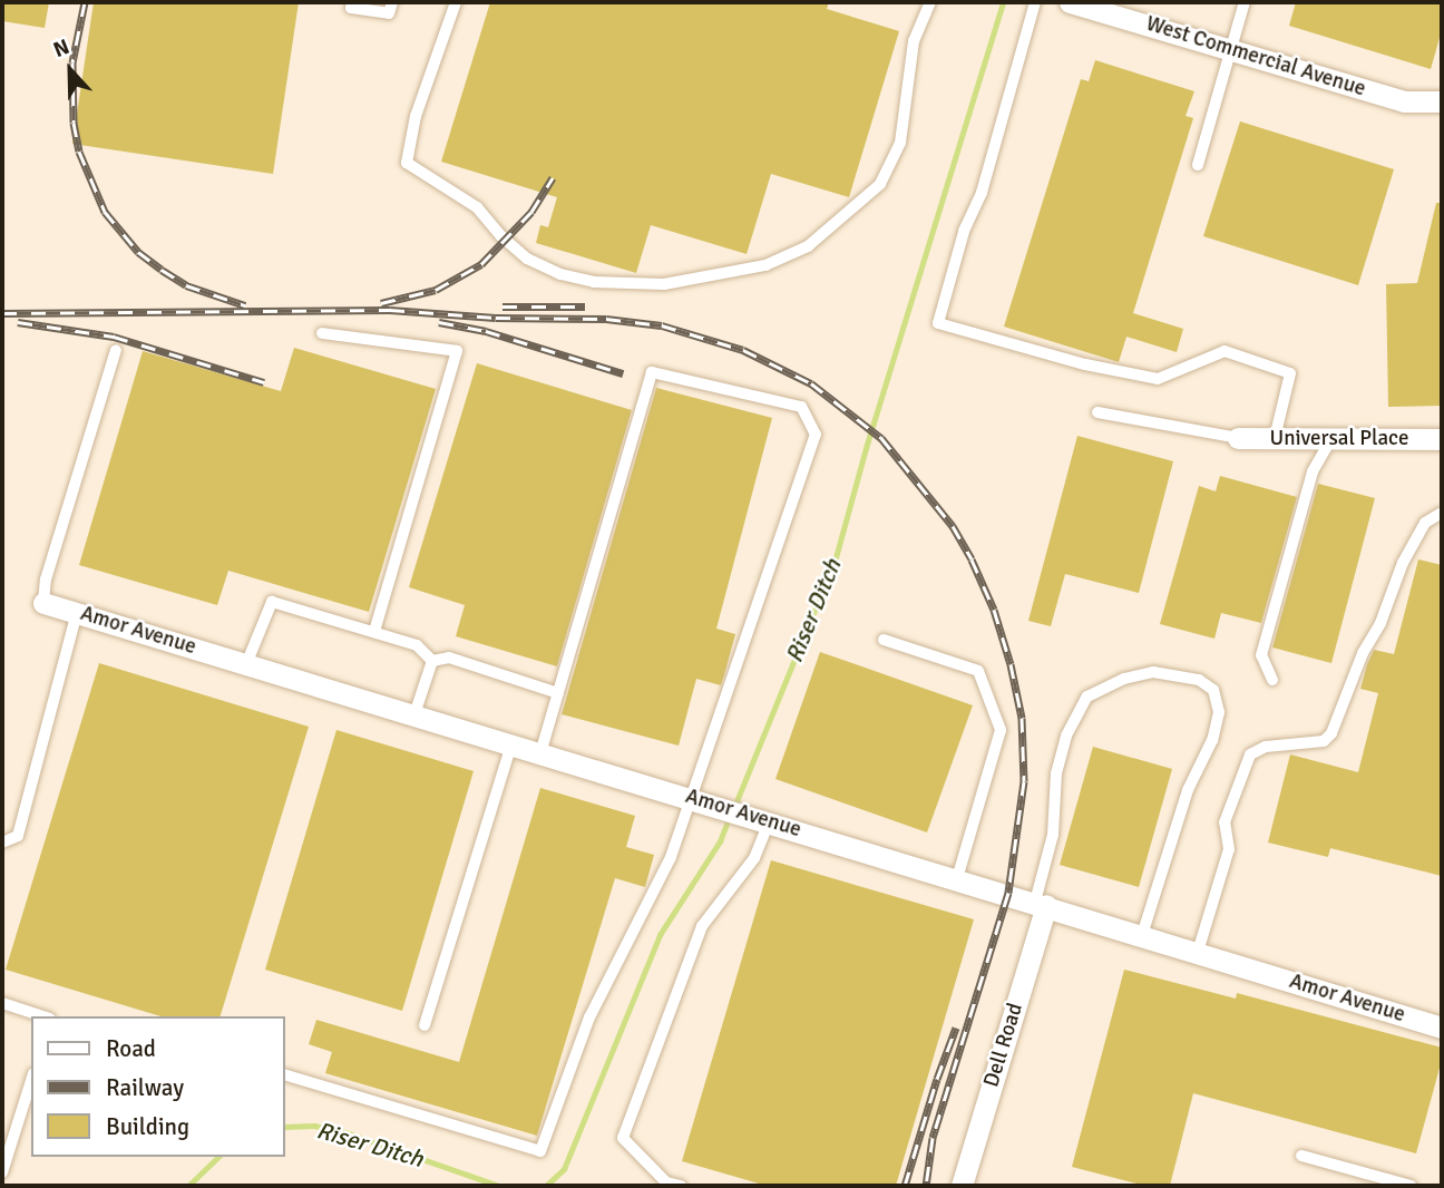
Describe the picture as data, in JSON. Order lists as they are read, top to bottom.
{
  "streets": {
    "street": [
      "West Commercial Avenue",
      "Universal Place",
      "Amor Avenue",
      "Dell Road"
    ]
  },
  "crossings": [
    ["Amor Avenue", "Dell Road"]
  ],
  "water": ["Riser Ditch"],
  "legend": ["Road", "Railway", "Building"],
  "north": "top"
}
